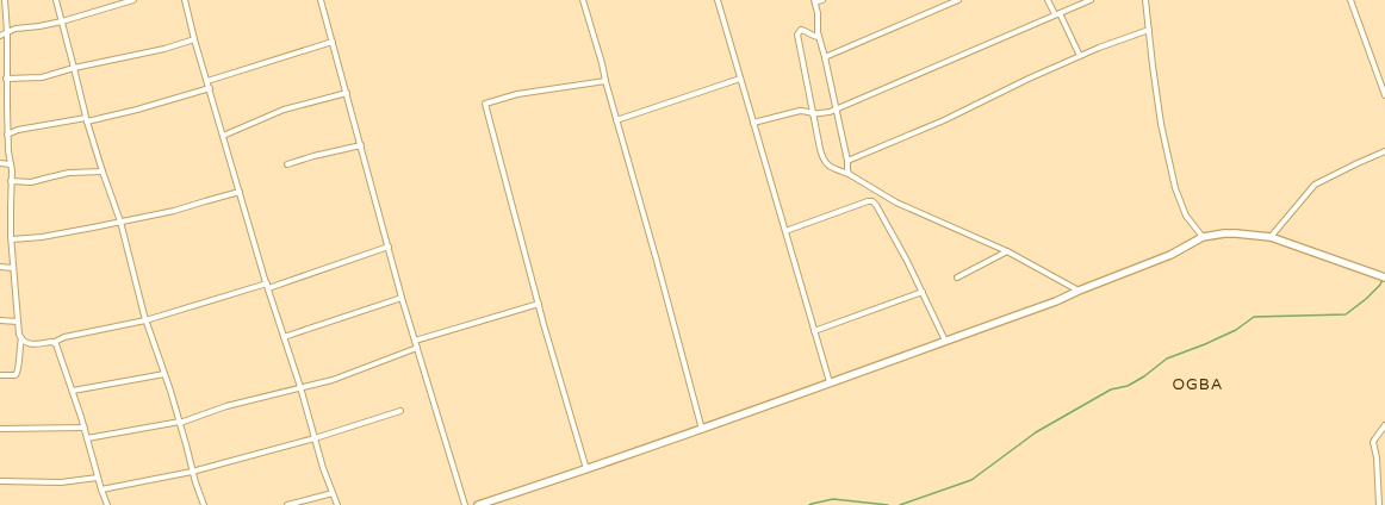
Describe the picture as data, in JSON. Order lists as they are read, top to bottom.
{
  "districts": ["OGBA"]
}
